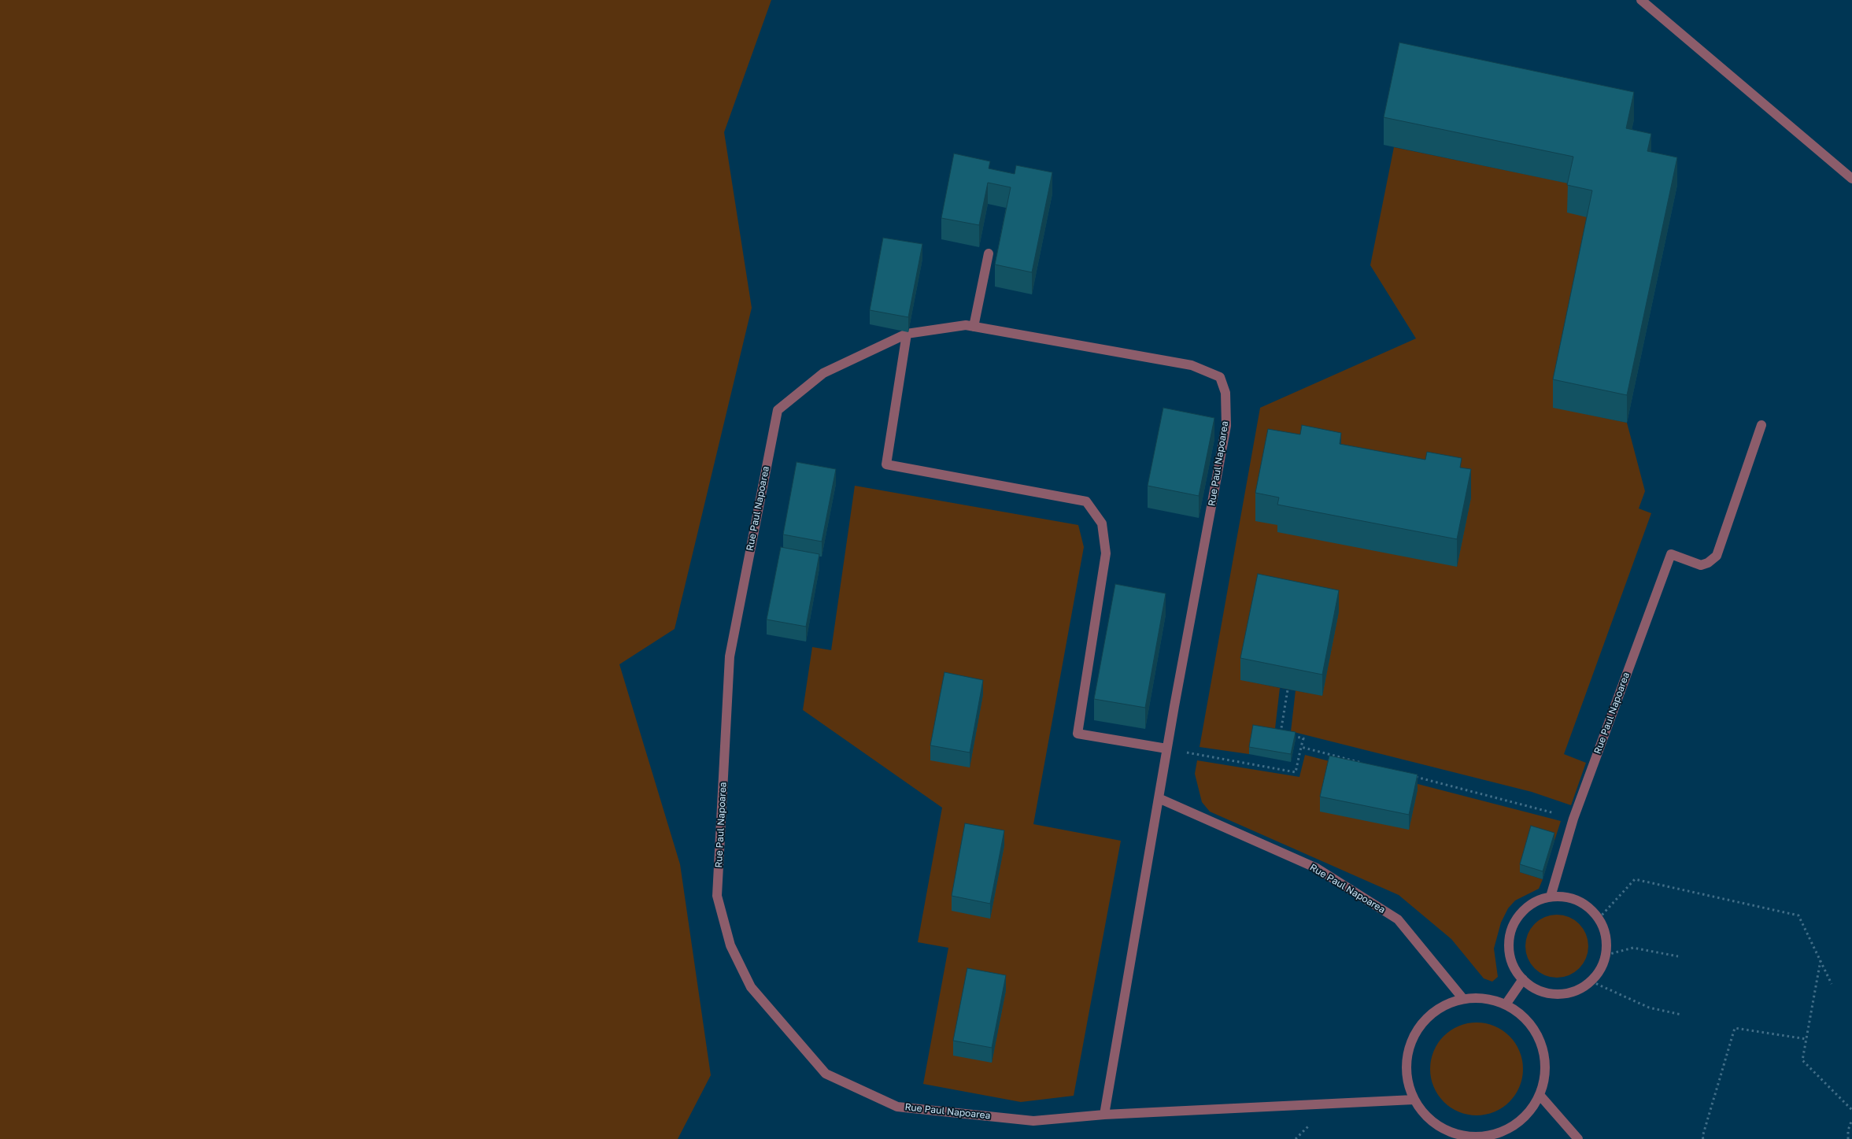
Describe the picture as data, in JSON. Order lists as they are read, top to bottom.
{
  "streets": {
    "street": ["Rue Paul Napoarea"]
  }
}
